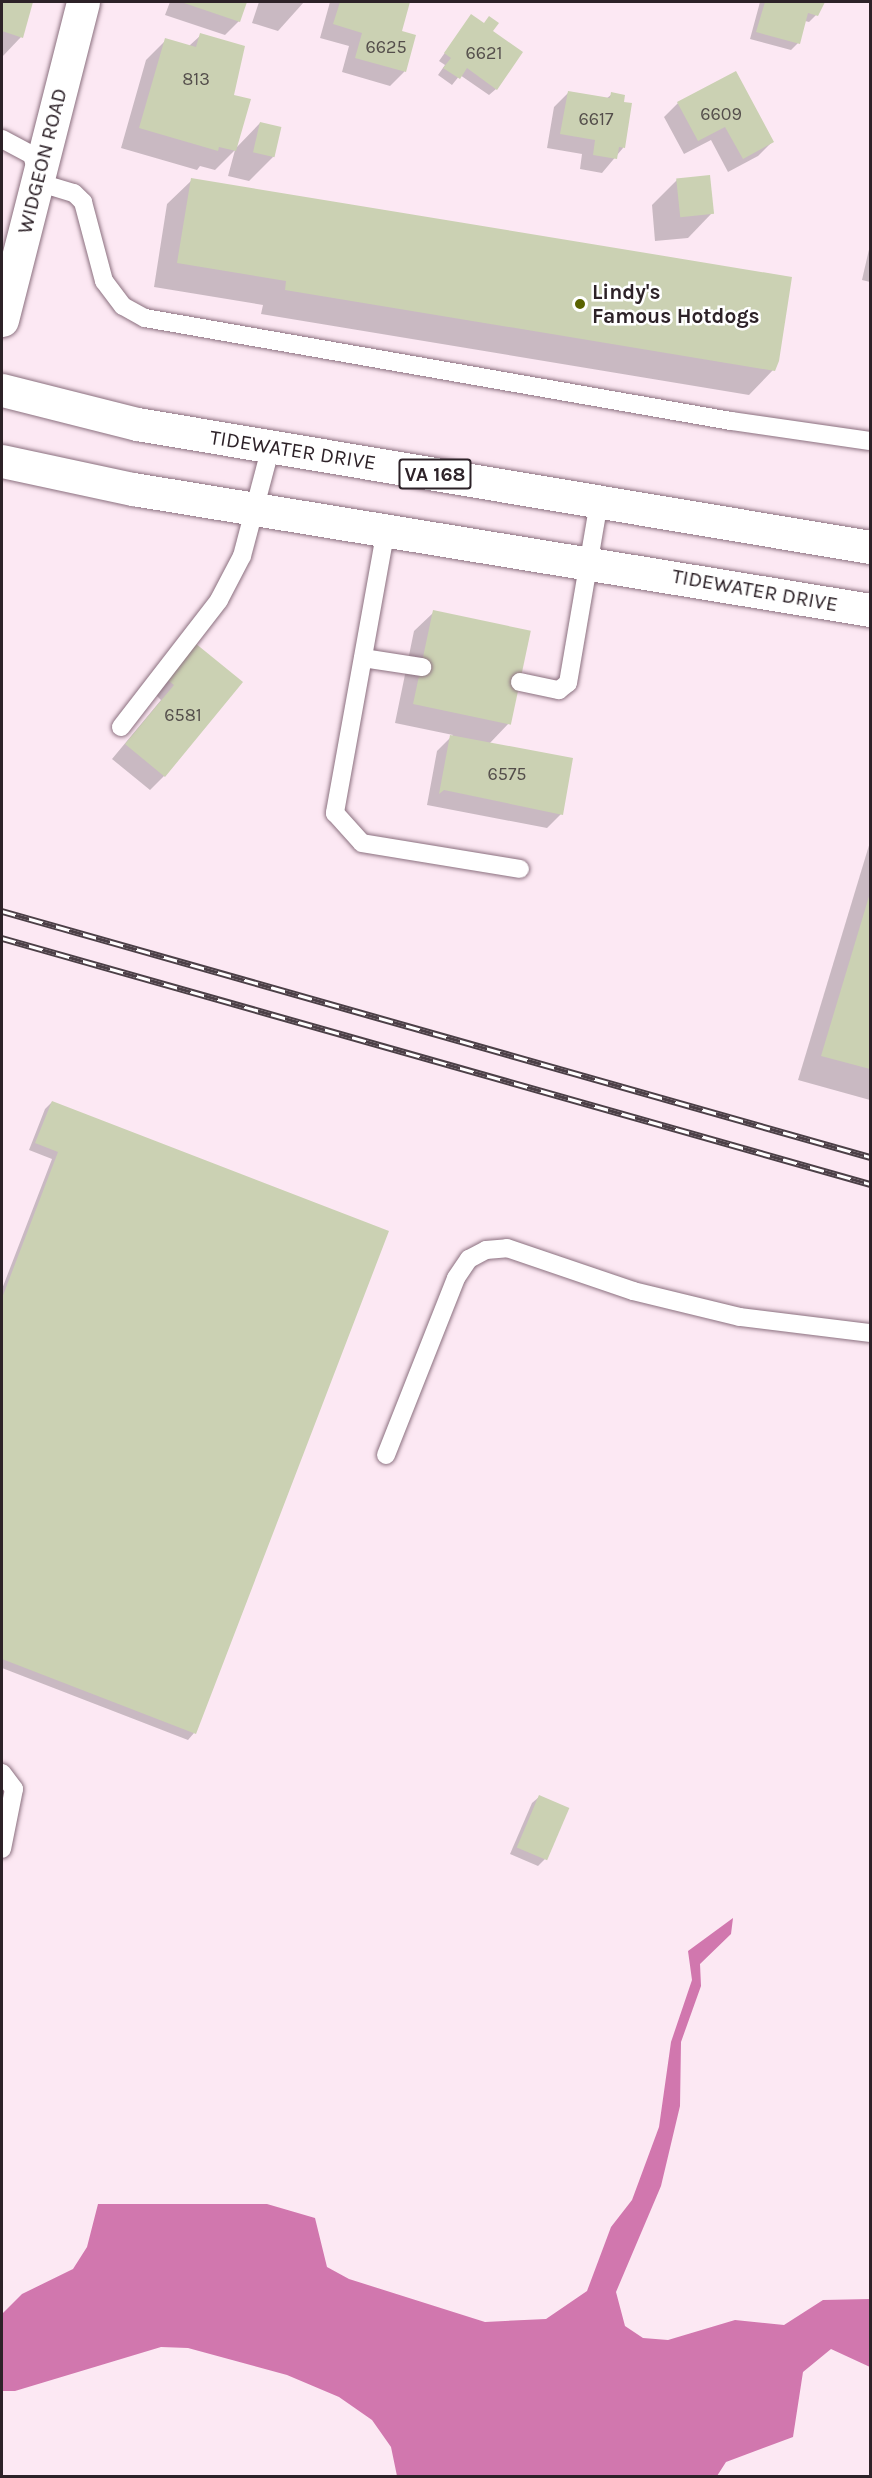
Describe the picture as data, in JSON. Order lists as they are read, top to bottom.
{
  "streets": {
    "main road": ["WIDGEON ROAD", "TIDEWATER DRIVE", "VA 168"]
  },
  "places": ["Lindy's Famous Hotdogs"],
  "house_numbers": [
    "6625",
    "6621",
    "813",
    "6609",
    "6617",
    "6581",
    "6575"
  ]
}
